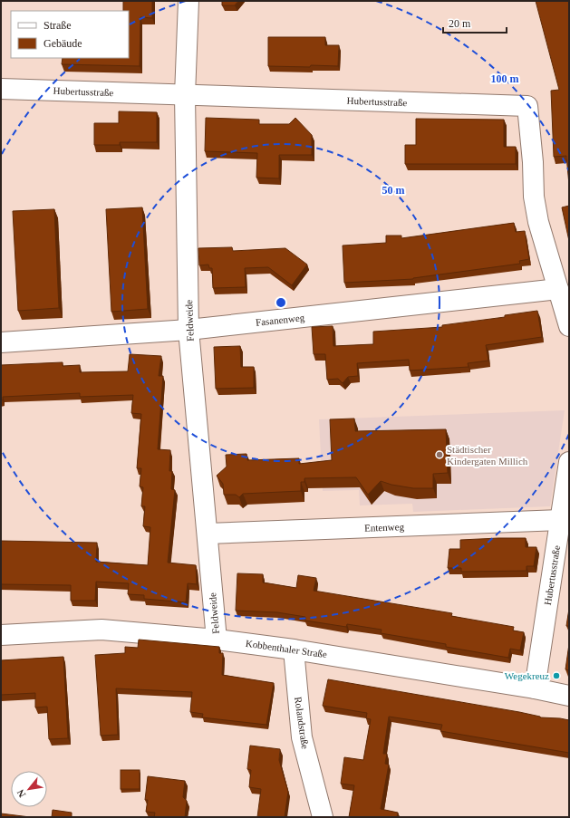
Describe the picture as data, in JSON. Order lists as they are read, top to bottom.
{
  "streets": {
    "street": [
      "Hubertusstraße",
      "Fasanenweg",
      "Feldweide",
      "Entenweg",
      "Kobbenthaler Straße",
      "Rolandstraße"
    ]
  },
  "crossings": [
    ["Hubertusstraße", "Fasanenweg"],
    ["Hubertusstraße", "Feldweide"],
    ["Hubertusstraße", "Entenweg"],
    ["Hubertusstraße", "Kobbenthaler Straße"],
    ["Fasanenweg", "Feldweide"],
    ["Feldweide", "Entenweg"],
    ["Feldweide", "Kobbenthaler Straße"],
    ["Kobbenthaler Straße", "Rolandstraße"]
  ],
  "places": ["Städtischer Kindergaten Millich", "Wegekreuz"],
  "legend": ["Straße", "Gebäude"],
  "scale_bar": "20 m",
  "north": "bottom left",
  "rings": ["100 m", "50 m"]
}
